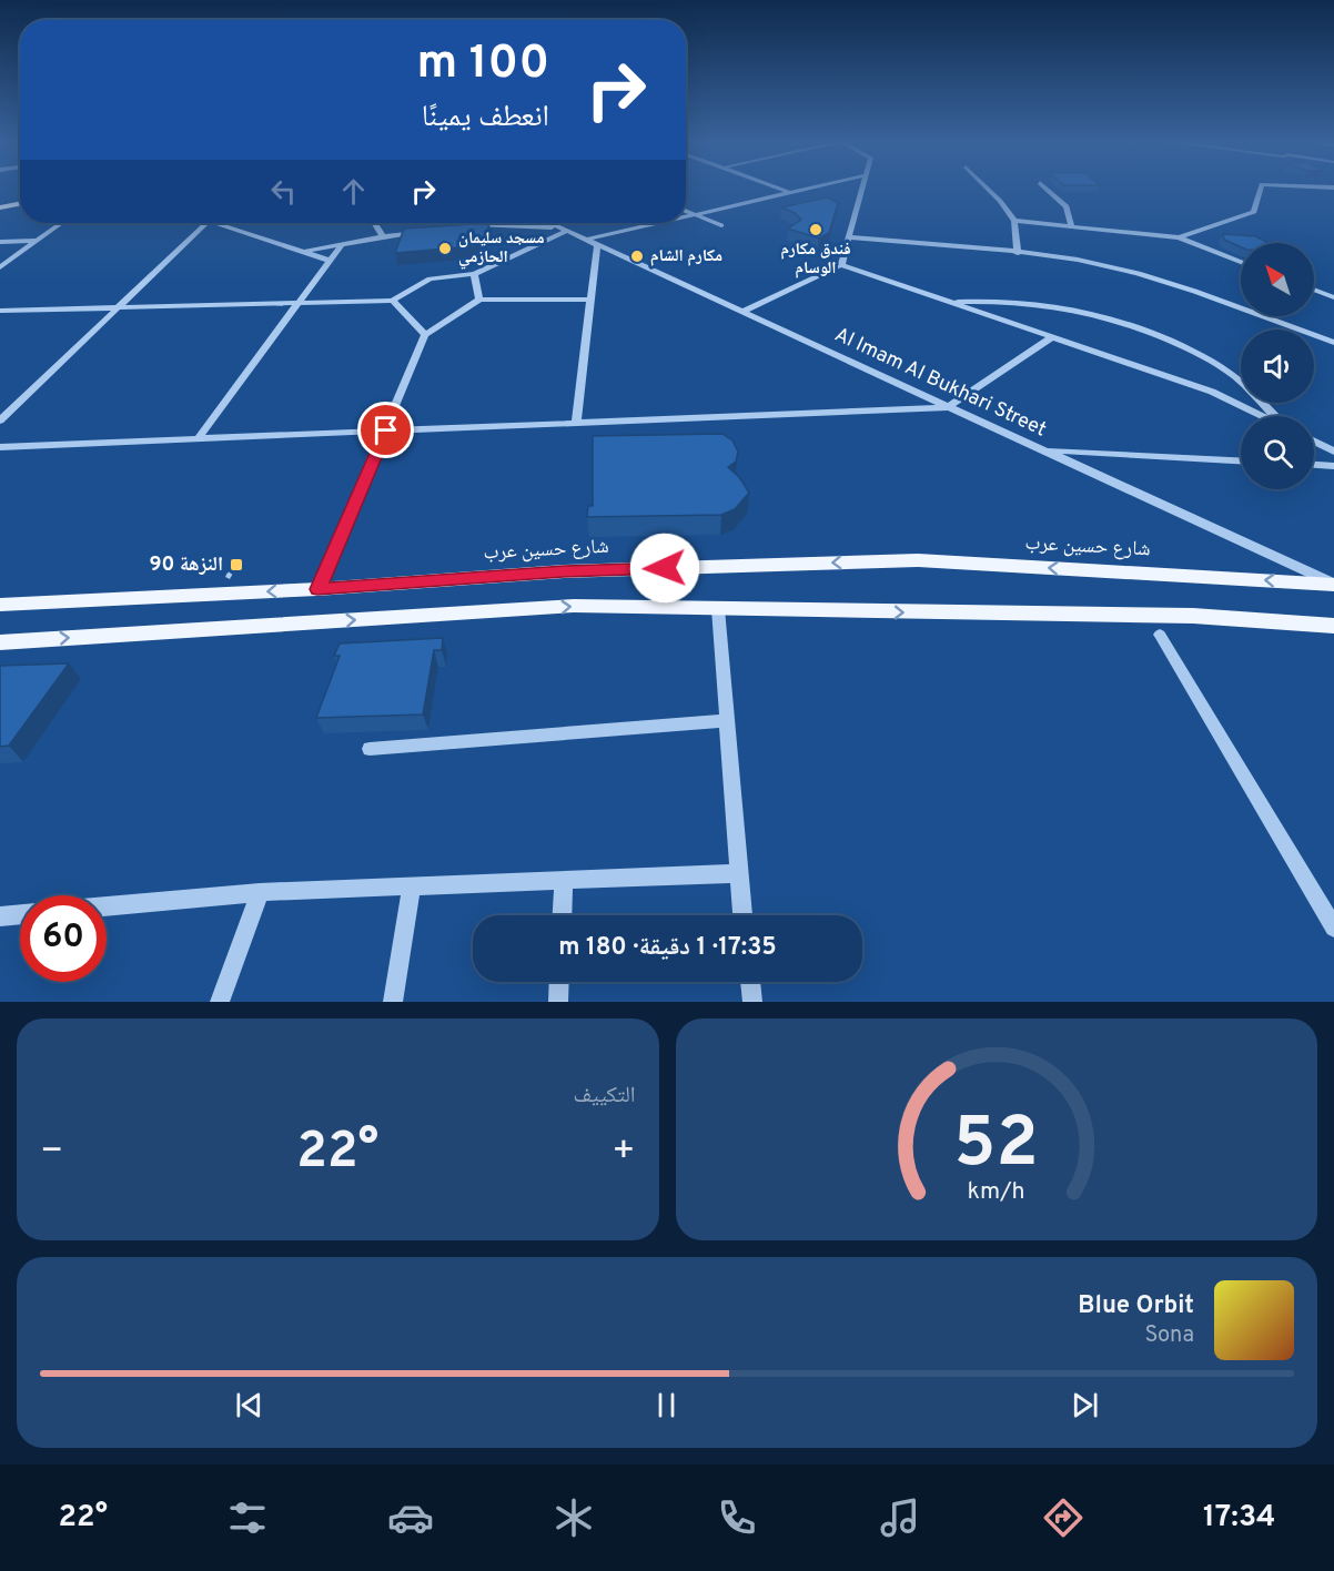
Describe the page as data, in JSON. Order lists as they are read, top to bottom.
{
  "streets": {
    "main road": ["شارع حسين عرب"],
    "street": ["Al Imam Al Bukhari Street"]
  },
  "crossings": [
    ["Al Imam Al Bukhari Street", "شارع حسين عرب"]
  ],
  "places": {
    "other": ["فندق مكارم الوسام", "مسجد سليمان الحازمي", "مكارم الشام"],
    "transit": ["النزهة 90"]
  },
  "north": "top left",
  "page": {
    "turn": ["100 m", "انعطف يمينًا"],
    "limit": "60",
    "trip": "17:35 · 1 دقيقة · 180 m",
    "tile": "التكييف",
    "heat": ["−", "22°", "+"],
    "song": ["Blue Orbit", "Sona"],
    "tabs": ["17:34", "22°"],
    "gauge": ["52", "km/h"]
  }
}
